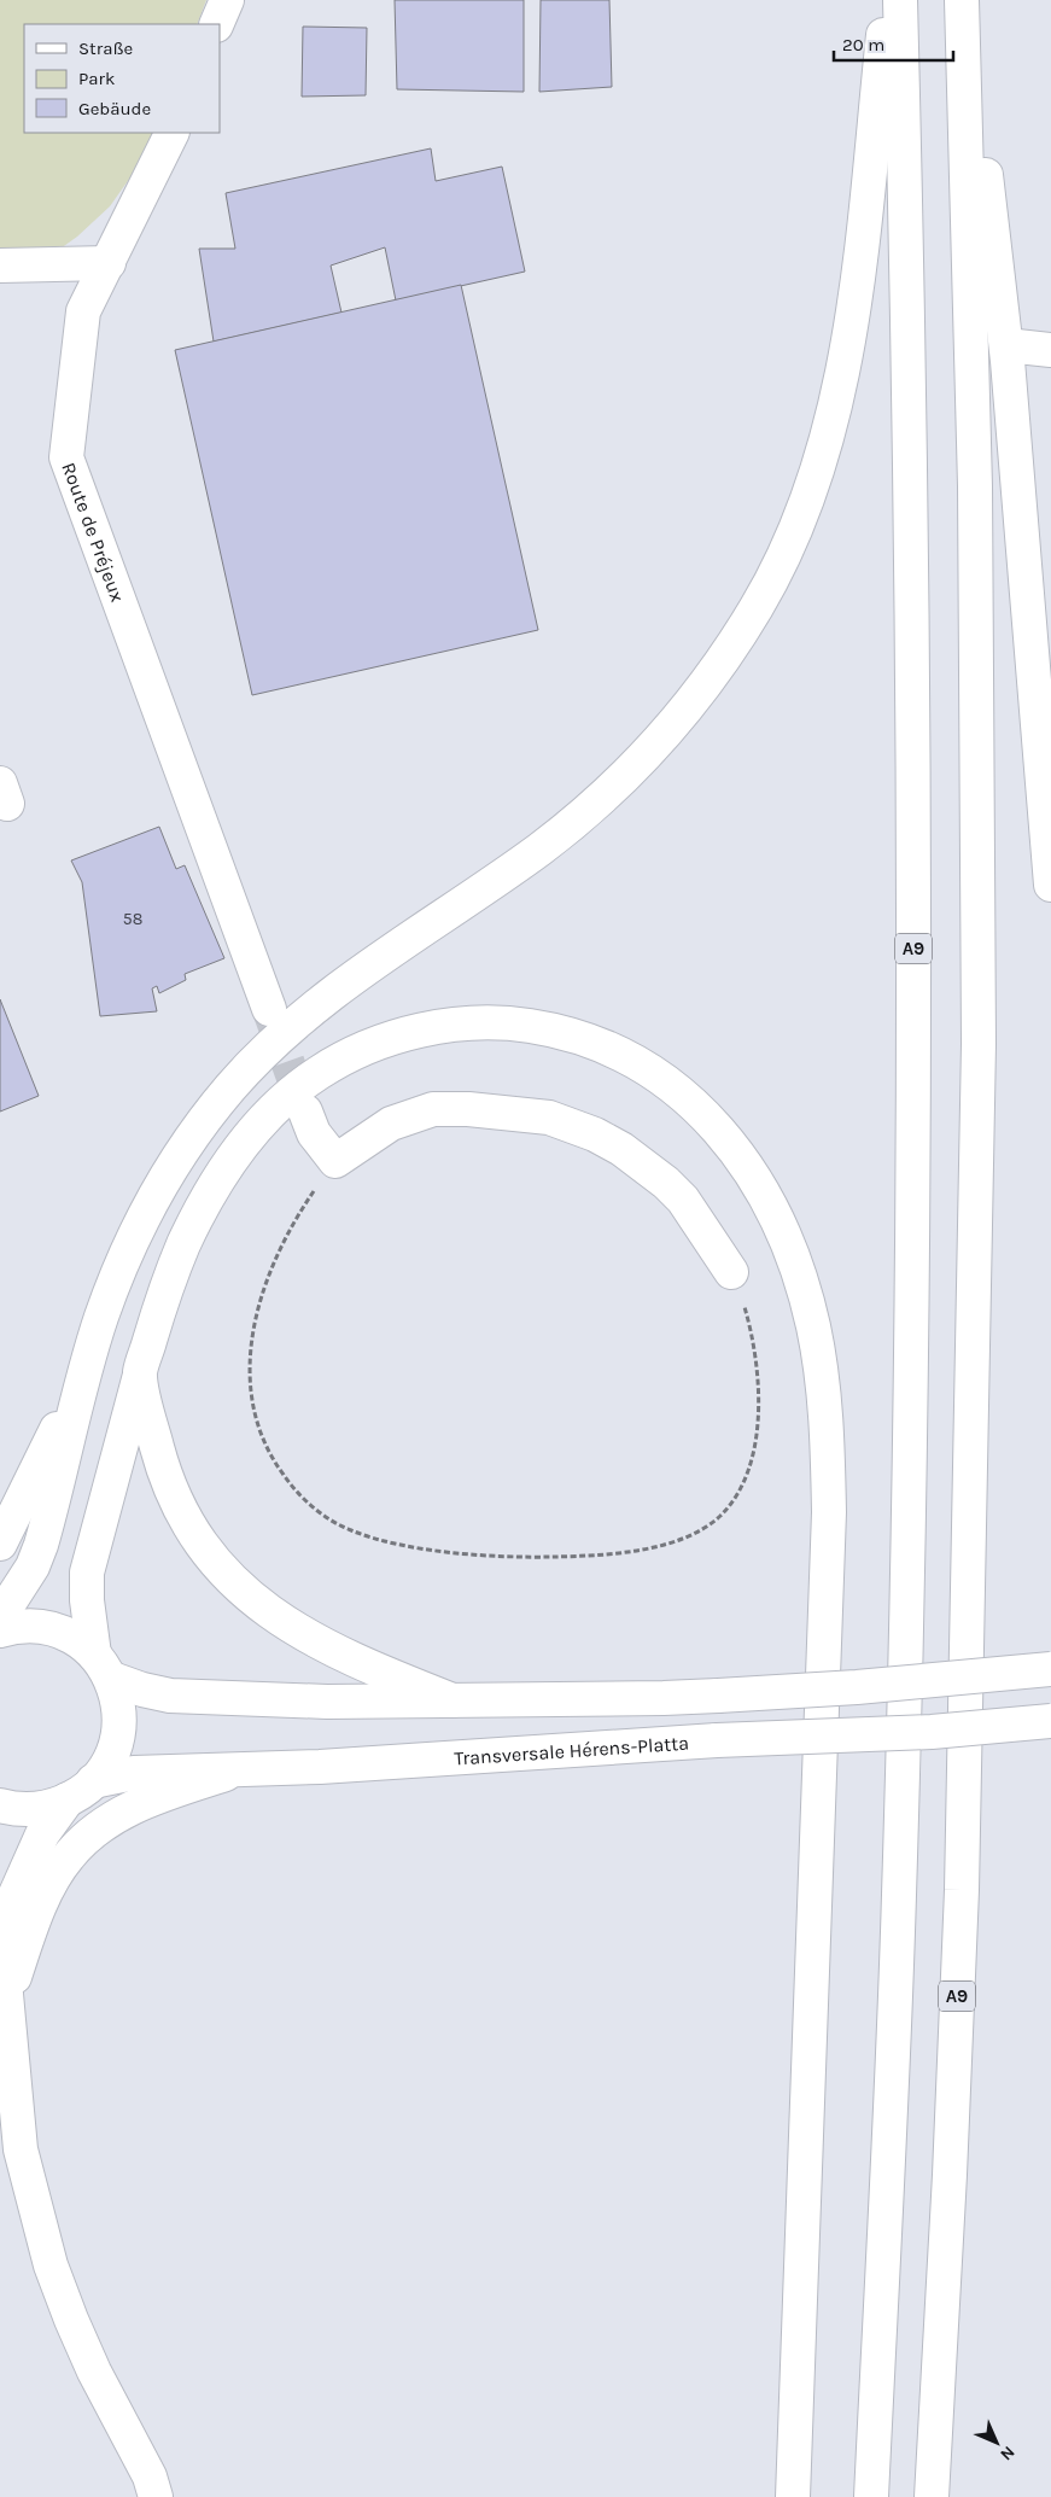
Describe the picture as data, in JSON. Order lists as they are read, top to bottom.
{
  "streets": {
    "main road": ["Route de Préjeux", "A9", "Transversale Hérens-Platta"]
  },
  "house_numbers": ["58"],
  "legend": ["Straße", "Park", "Gebäude"],
  "scale_bar": "20 m",
  "north": "bottom right"
}
